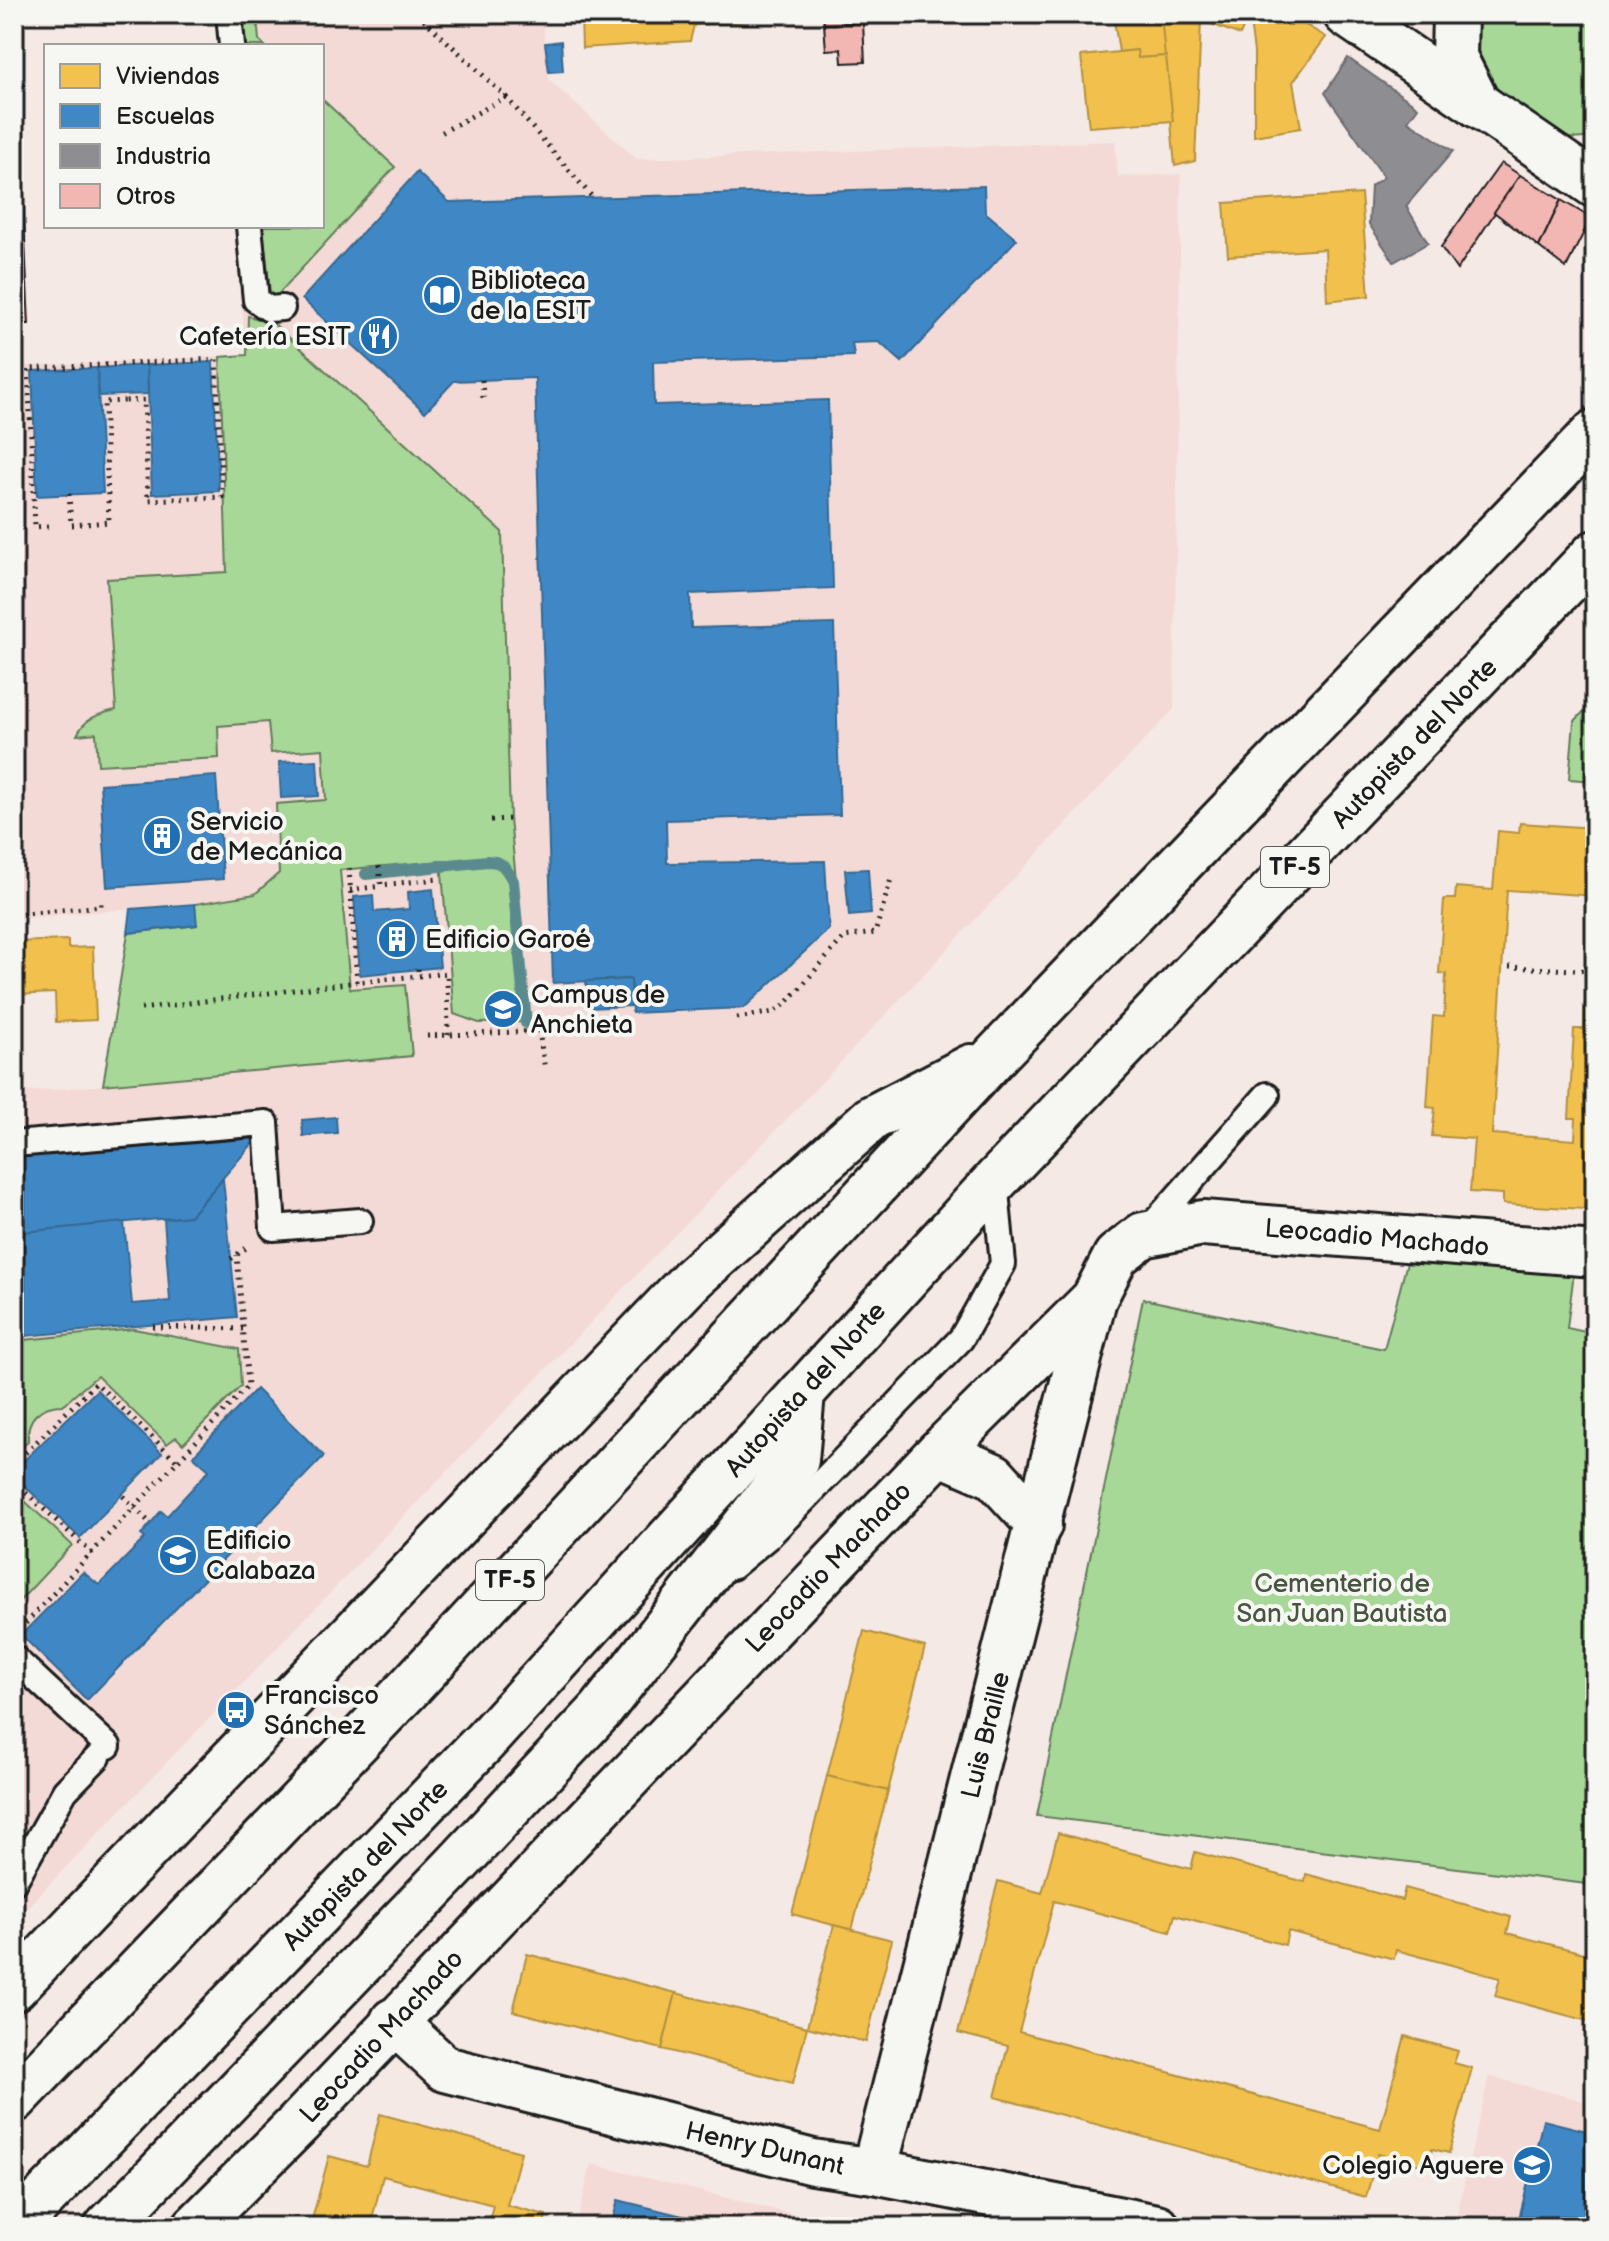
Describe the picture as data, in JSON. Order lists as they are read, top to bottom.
{
  "streets": {
    "main road": [
      "Autopista del Norte",
      "TF-5",
      "Leocadio Machado",
      "Luis Braille",
      "Henry Dunant"
    ]
  },
  "crossings": [
    ["Leocadio Machado", "Luis Braille"],
    ["Leocadio Machado", "Henry Dunant"],
    ["Luis Braille", "Henry Dunant"]
  ],
  "parks": ["Cementerio de San Juan Bautista"],
  "places": {
    "library": ["Biblioteca de la ESIT"],
    "restaurant": ["Cafetería ESIT"],
    "building": ["Servicio de Mecánica", "Edificio Garoé"],
    "school or university": ["Campus de Anchieta", "Edificio Calabaza", "Colegio Aguere"],
    "bus stop": ["Francisco Sánchez"]
  },
  "legend": [
    "Viviendas",
    "Escuelas",
    "Industria",
    "Otros"
  ]
}
